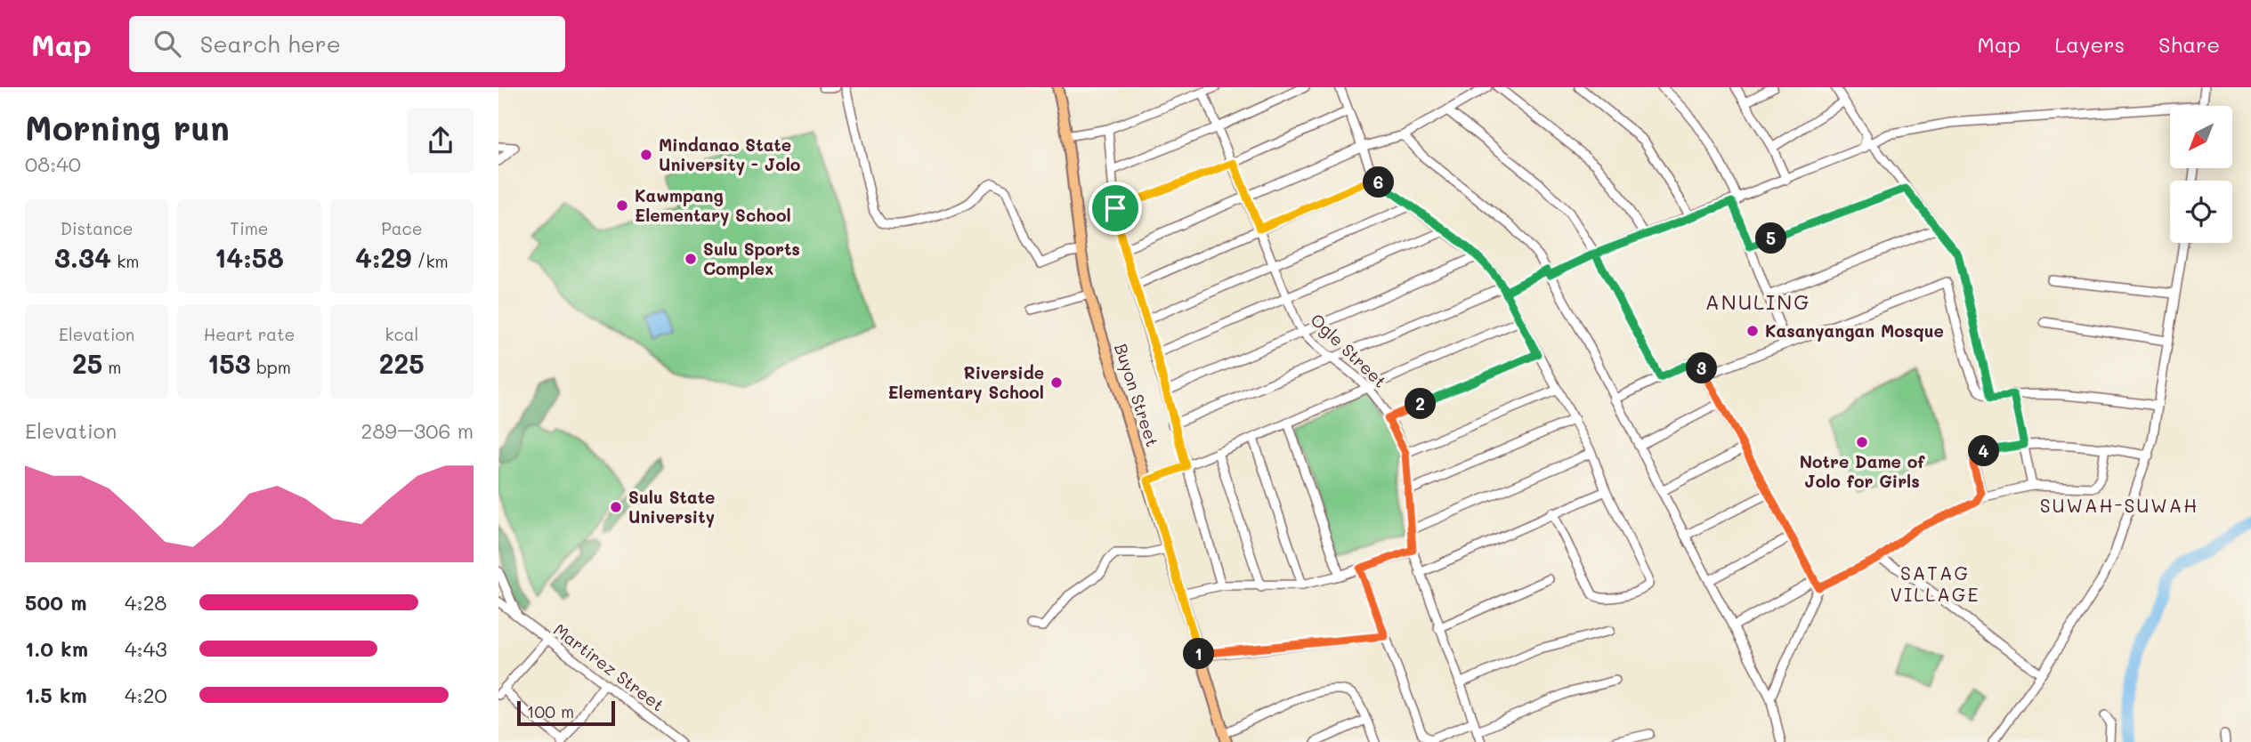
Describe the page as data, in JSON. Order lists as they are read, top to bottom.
{
  "streets": {
    "main road": ["Buyon Street"],
    "street": ["Ogle Street", "Martirez Street"]
  },
  "districts": ["ANULING", "SUWAH-SUWAH", "SATAG VILLAGE"],
  "places": [
    "Mindanao State University - Jolo",
    "Kawmpang Elementary School",
    "Sulu Sports Complex",
    "Kasanyangan Mosque",
    "Riverside Elementary School",
    "Notre Dame of Jolo for Girls",
    "Sulu State University"
  ],
  "scale_bar": "100 m",
  "north": "bottom left",
  "page": {
    "header": "Map",
    "search": "Search here",
    "nav": ["Map", "Layers", "Share"],
    "heading": ["Morning run", "08:40"],
    "pins": [
      "6",
      "5",
      "3",
      "2",
      "4",
      "1"
    ],
    "stats": [
      ["Distance", "3.34 km"],
      ["Time", "14:58"],
      ["Pace", "4:29 /km"],
      ["Elevation", "25 m"],
      ["Heart rate", "153 bpm"],
      ["kcal", "225"]
    ],
    "chart": ["Elevation", "289–306 m"],
    "list": [
      {
        "name": "500 m",
        "note": "4:28"
      },
      {
        "name": "1.0 km",
        "note": "4:43"
      },
      {
        "name": "1.5 km",
        "note": "4:20"
      }
    ],
    "scale": "100 m"
  }
}
